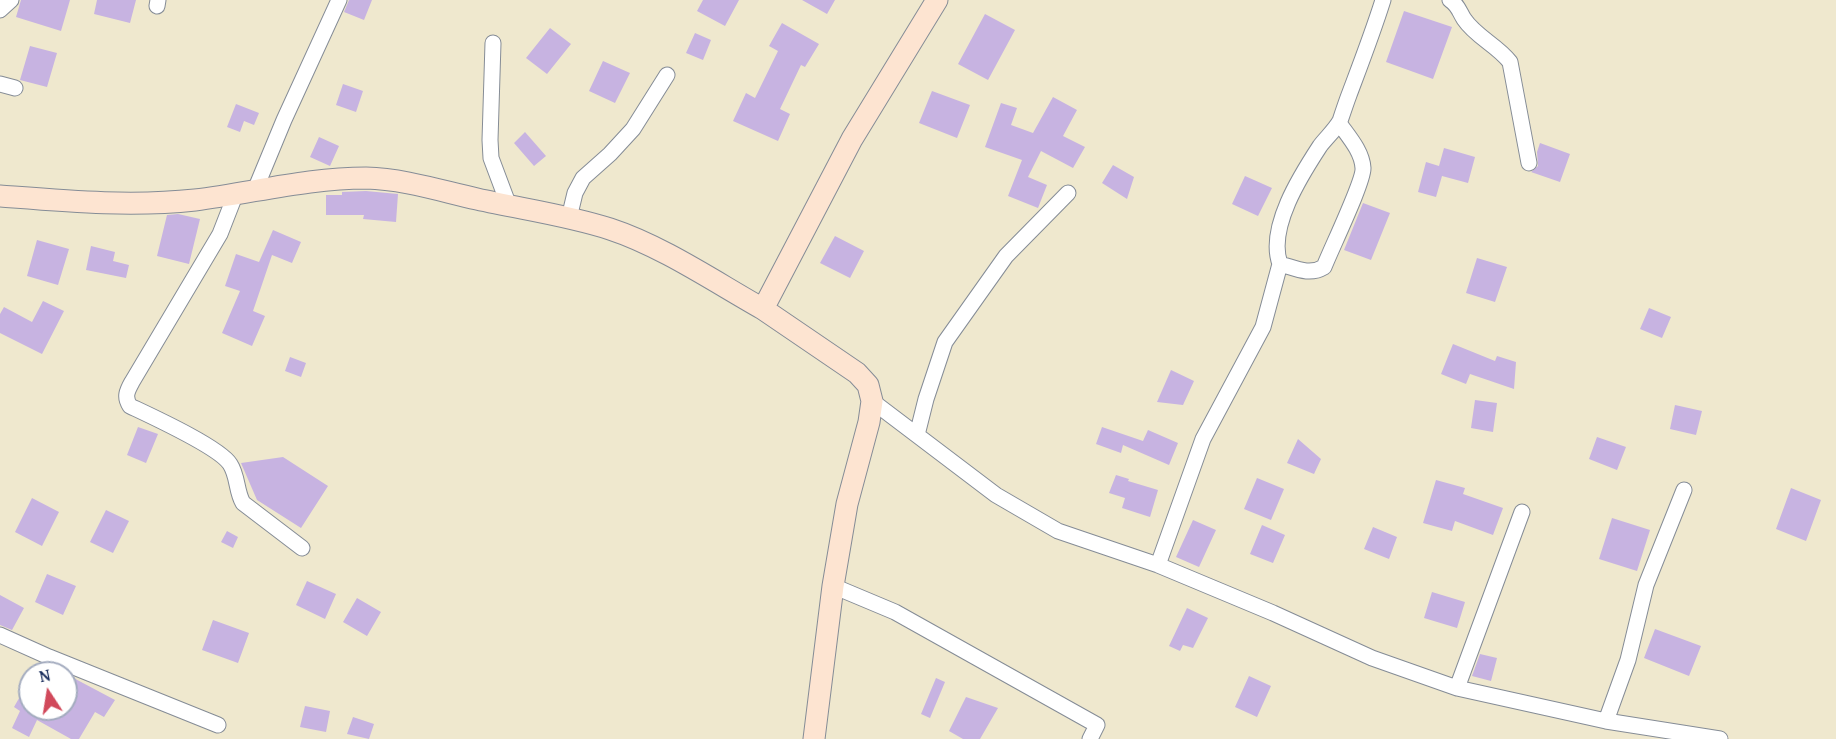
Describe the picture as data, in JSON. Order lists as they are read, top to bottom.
{
  "north": "top"
}
